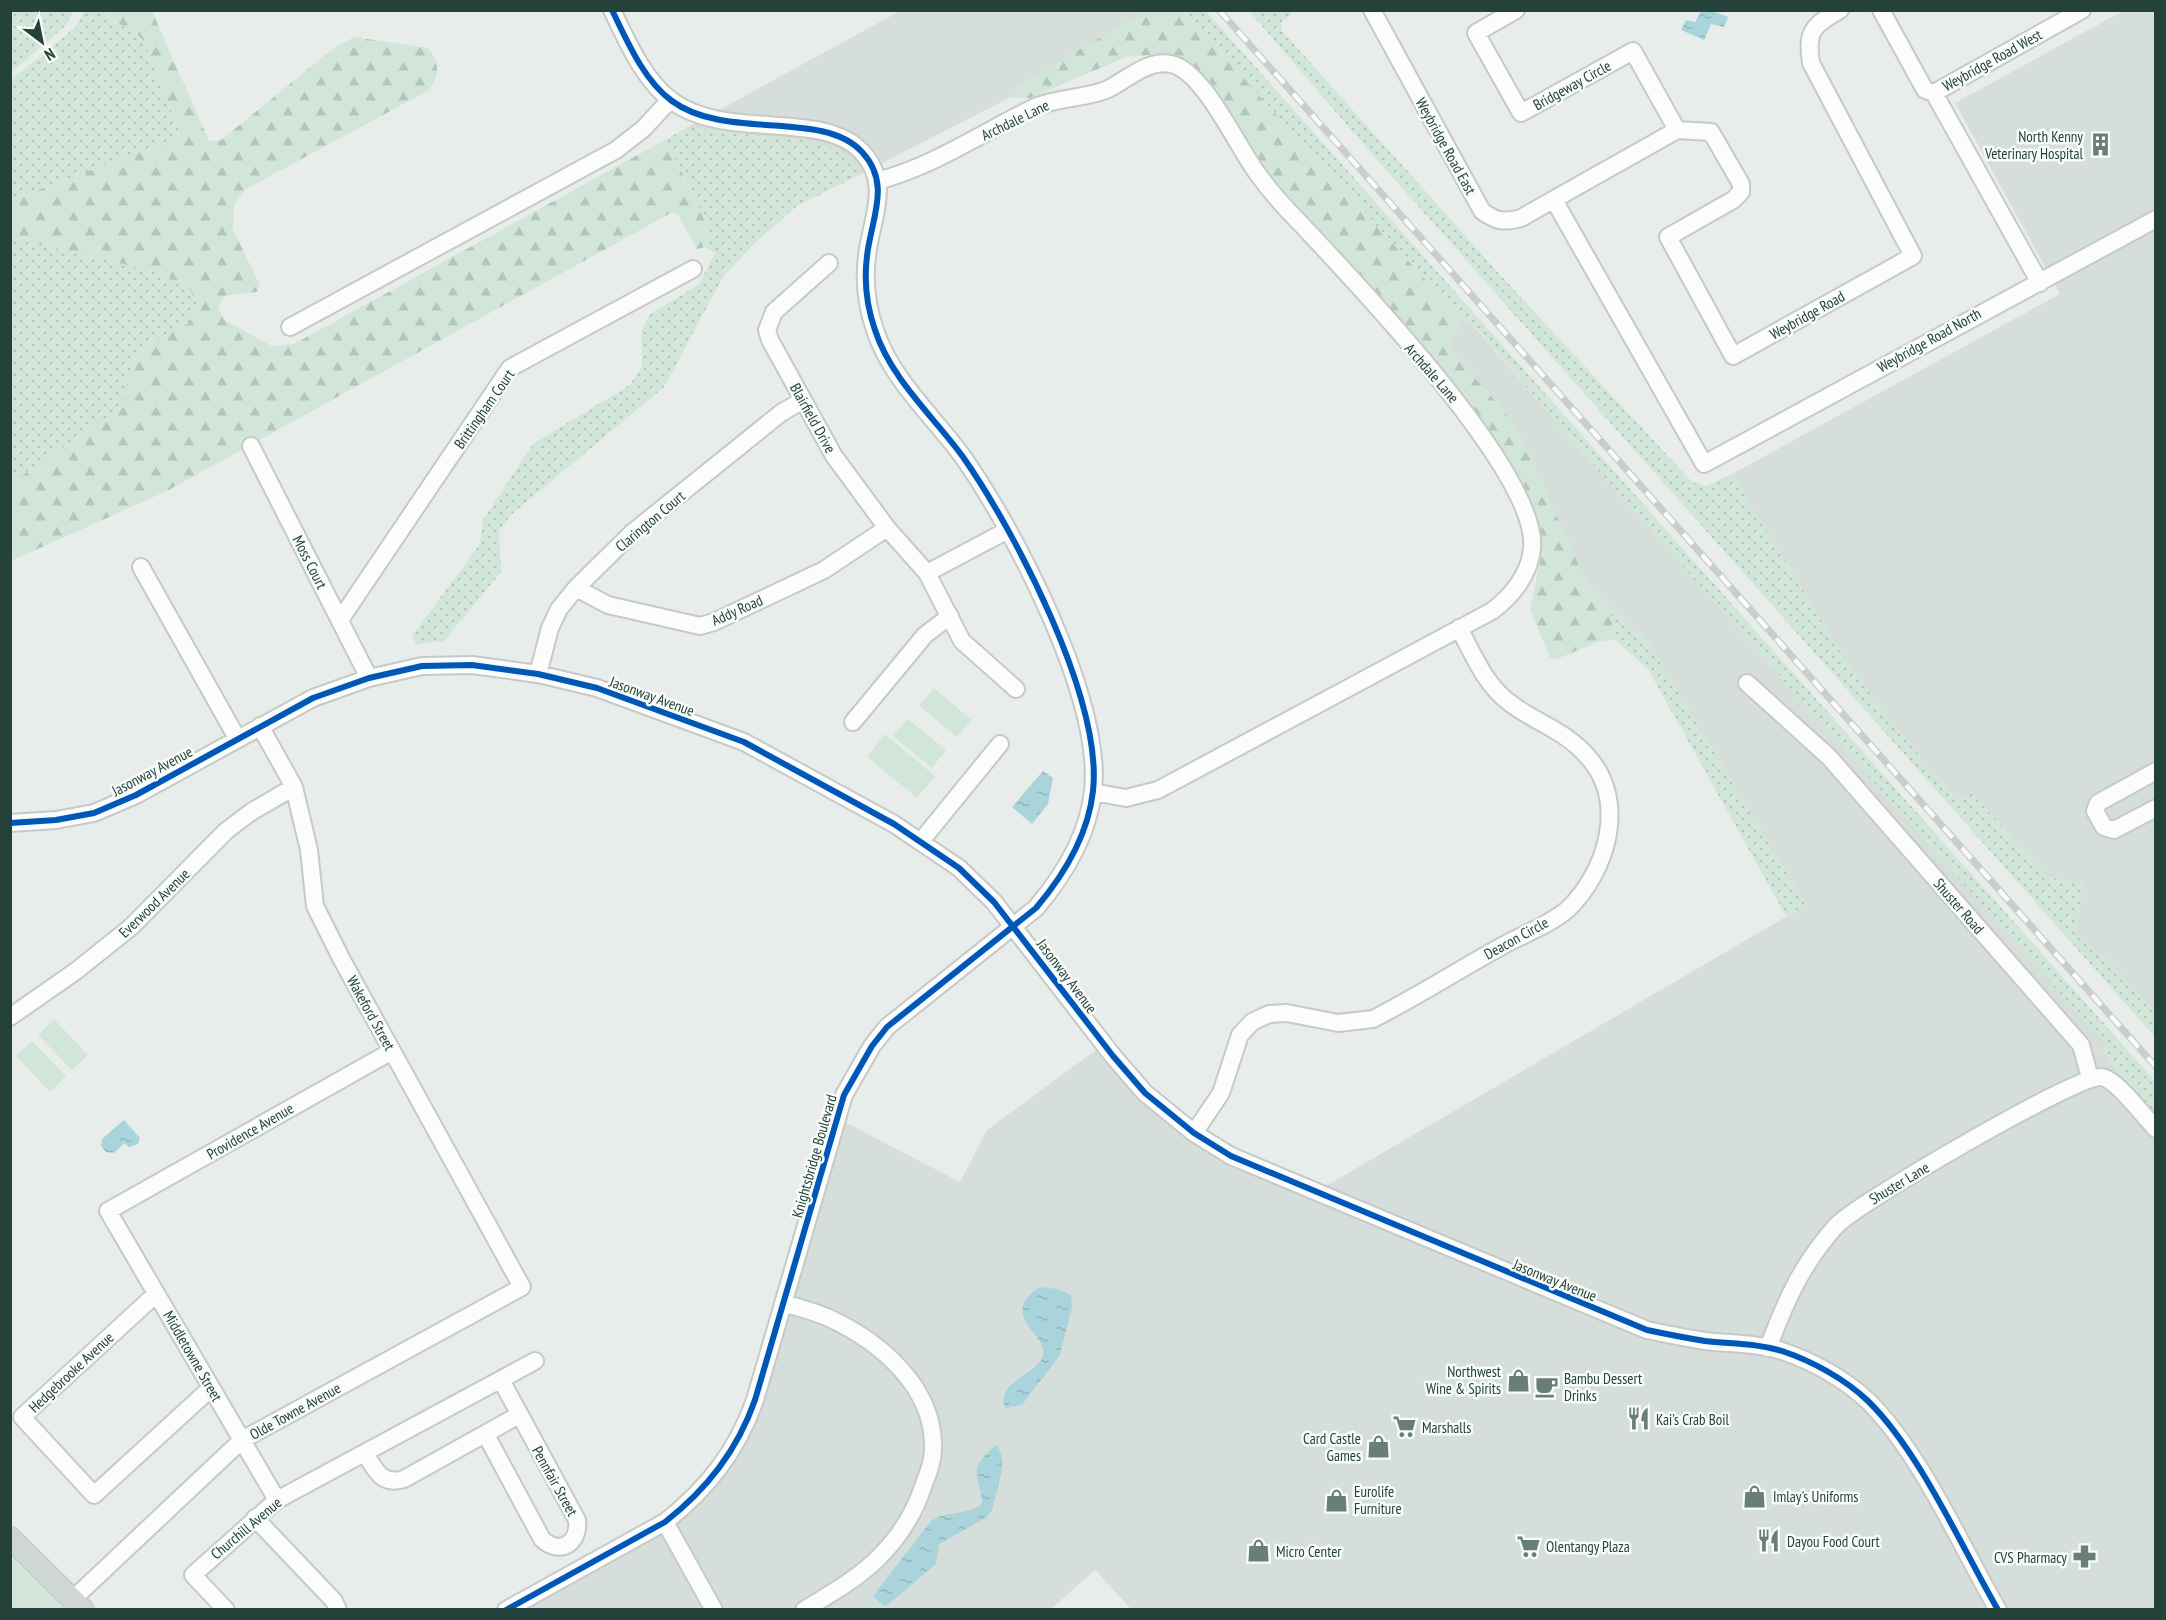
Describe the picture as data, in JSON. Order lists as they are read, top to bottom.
{
  "streets": {
    "street": [
      "Weybridge Road West",
      "Bridgeway Circle",
      "Archdale Lane",
      "Weybridge Road East",
      "Weybridge Road",
      "Weybridge Road North",
      "Brittingham Court",
      "Blairfield Drive",
      "Clarington Court",
      "Moss Court",
      "Addy Road",
      "Jasonway Avenue",
      "Everwood Avenue",
      "Shuster Road",
      "Deacon Circle",
      "Wakeford Street",
      "Providence Avenue",
      "Knightsbridge Boulevard",
      "Shuster Lane",
      "Middletowne Street",
      "Hedgebrooke Avenue",
      "Olde Towne Avenue",
      "Pennfair Street",
      "Churchill Avenue"
    ]
  },
  "crossings": [
    ["Weybridge Road West", "Weybridge Road North"],
    ["Bridgeway Circle", "Weybridge Road East"],
    ["Bridgeway Circle", "Weybridge Road"],
    ["Archdale Lane", "Deacon Circle"],
    ["Archdale Lane", "Knightsbridge Boulevard"],
    ["Weybridge Road East", "Weybridge Road"],
    ["Weybridge Road East", "Weybridge Road North"],
    ["Brittingham Court", "Moss Court"],
    ["Blairfield Drive", "Clarington Court"],
    ["Blairfield Drive", "Addy Road"],
    ["Clarington Court", "Addy Road"],
    ["Clarington Court", "Jasonway Avenue"],
    ["Moss Court", "Jasonway Avenue"],
    ["Jasonway Avenue", "Deacon Circle"],
    ["Jasonway Avenue", "Wakeford Street"],
    ["Jasonway Avenue", "Knightsbridge Boulevard"],
    ["Jasonway Avenue", "Shuster Lane"],
    ["Everwood Avenue", "Wakeford Street"],
    ["Shuster Road", "Shuster Lane"],
    ["Wakeford Street", "Providence Avenue"],
    ["Wakeford Street", "Olde Towne Avenue"],
    ["Providence Avenue", "Middletowne Street"],
    ["Middletowne Street", "Hedgebrooke Avenue"],
    ["Middletowne Street", "Olde Towne Avenue"],
    ["Middletowne Street", "Churchill Avenue"],
    ["Pennfair Street", "Churchill Avenue"]
  ],
  "places": {
    "building": ["North Kenny Veterinary Hospital"],
    "shop": [
      "Northwest Wine & Spirits",
      "Card Castle Games",
      "Imlay's Uniforms",
      "Eurolife Furniture",
      "Micro Center"
    ],
    "cafe": ["Bambu Dessert Drinks"],
    "restaurant": ["Kai’s Crab Boil", "Dayou Food Court"],
    "supermarket": ["Marshalls", "Olentangy Plaza"],
    "pharmacy": ["CVS Pharmacy"]
  },
  "north": "bottom right"
}
